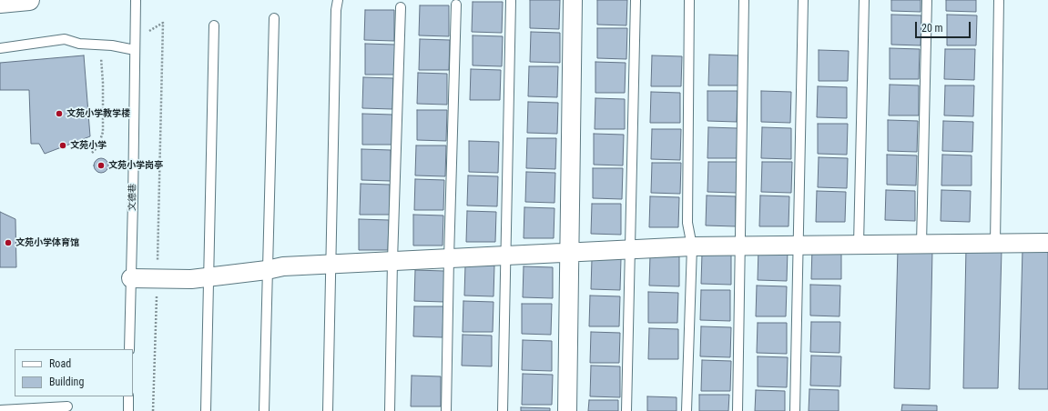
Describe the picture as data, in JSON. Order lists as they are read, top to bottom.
{
  "streets": {
    "lane": ["文德巷"]
  },
  "places": [
    "文苑小学教学楼",
    "文苑小学",
    "文苑小学岗亭",
    "文苑小学体育馆"
  ],
  "legend": ["Road", "Building"],
  "scale_bar": "20 m"
}
